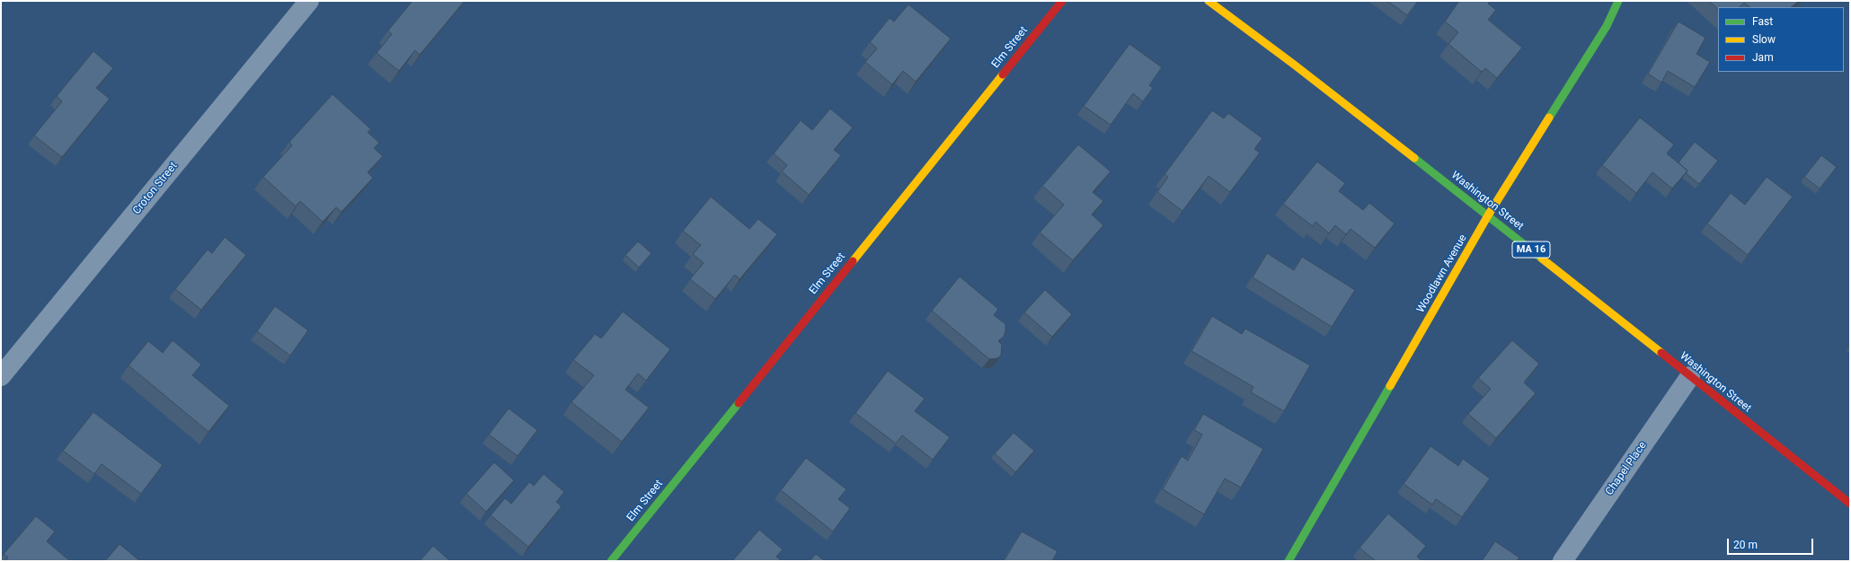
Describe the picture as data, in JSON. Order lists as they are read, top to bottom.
{
  "streets": {
    "street": [
      "Elm Street",
      "Croton Street",
      "Washington Street",
      "MA 16",
      "Woodlawn Avenue",
      "Chapel Place"
    ]
  },
  "crossings": [
    ["Washington Street", "Woodlawn Avenue"],
    ["Washington Street", "Chapel Place"]
  ],
  "legend": ["Fast", "Slow", "Jam"],
  "scale_bar": "20 m"
}
